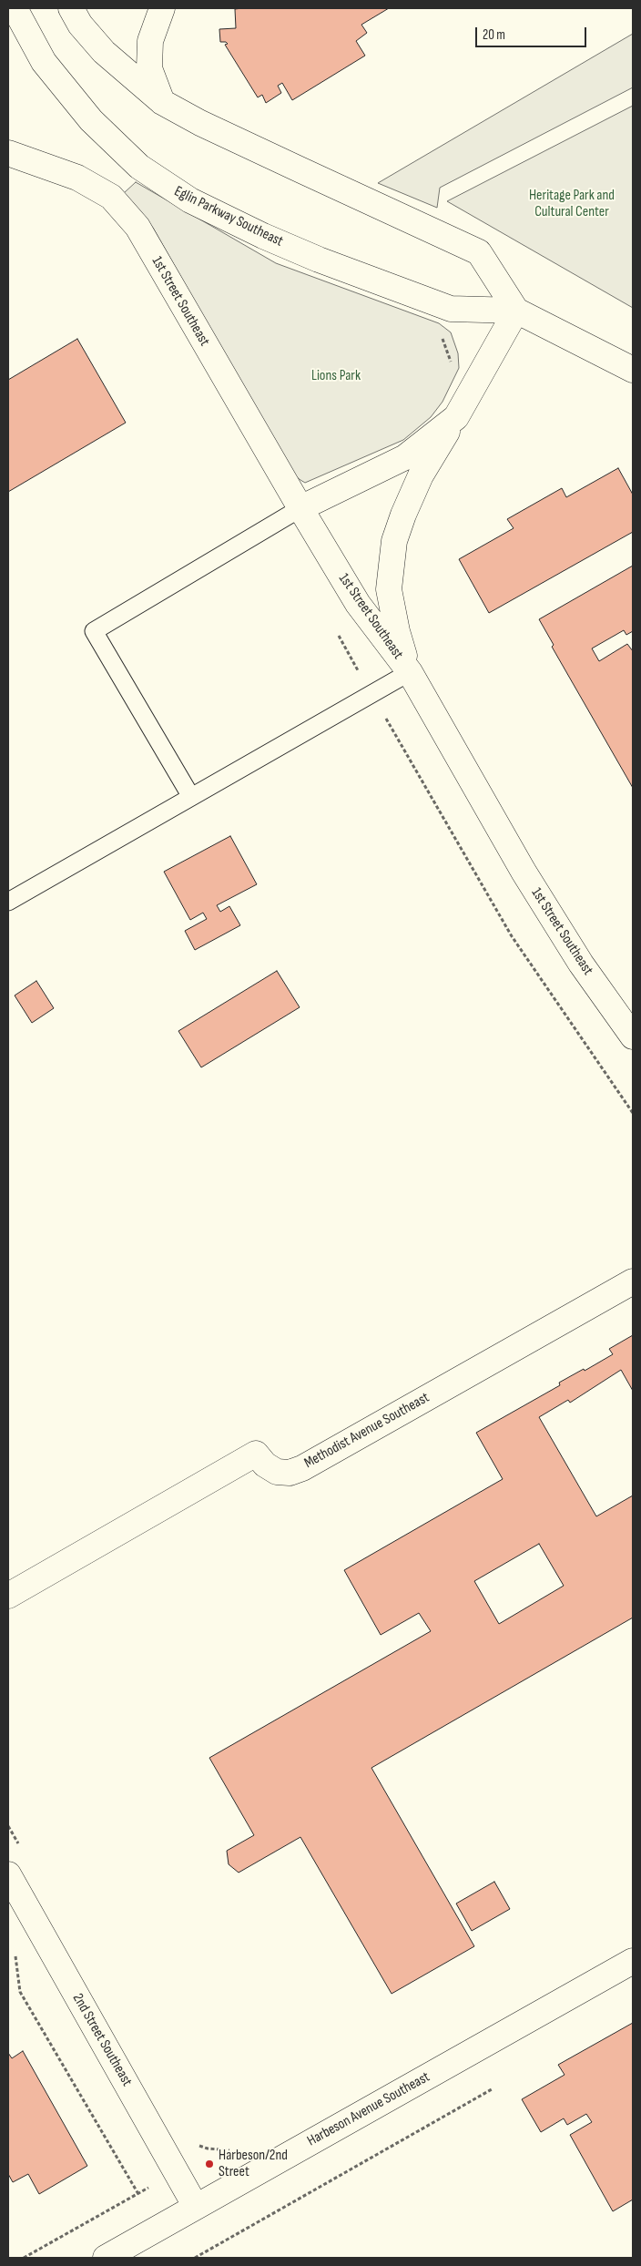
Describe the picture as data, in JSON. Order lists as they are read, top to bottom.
{
  "streets": {
    "main road": [
      "Eglin Parkway Southeast",
      "1st Street Southeast",
      "Methodist Avenue Southeast",
      "2nd Street Southeast",
      "Harbeson Avenue Southeast"
    ]
  },
  "crossings": [
    ["2nd Street Southeast", "Harbeson Avenue Southeast"]
  ],
  "parks": ["Heritage Park and Cultural Center", "Lions Park"],
  "places": ["Harbeson/2nd Street"],
  "scale_bar": "20 m"
}
